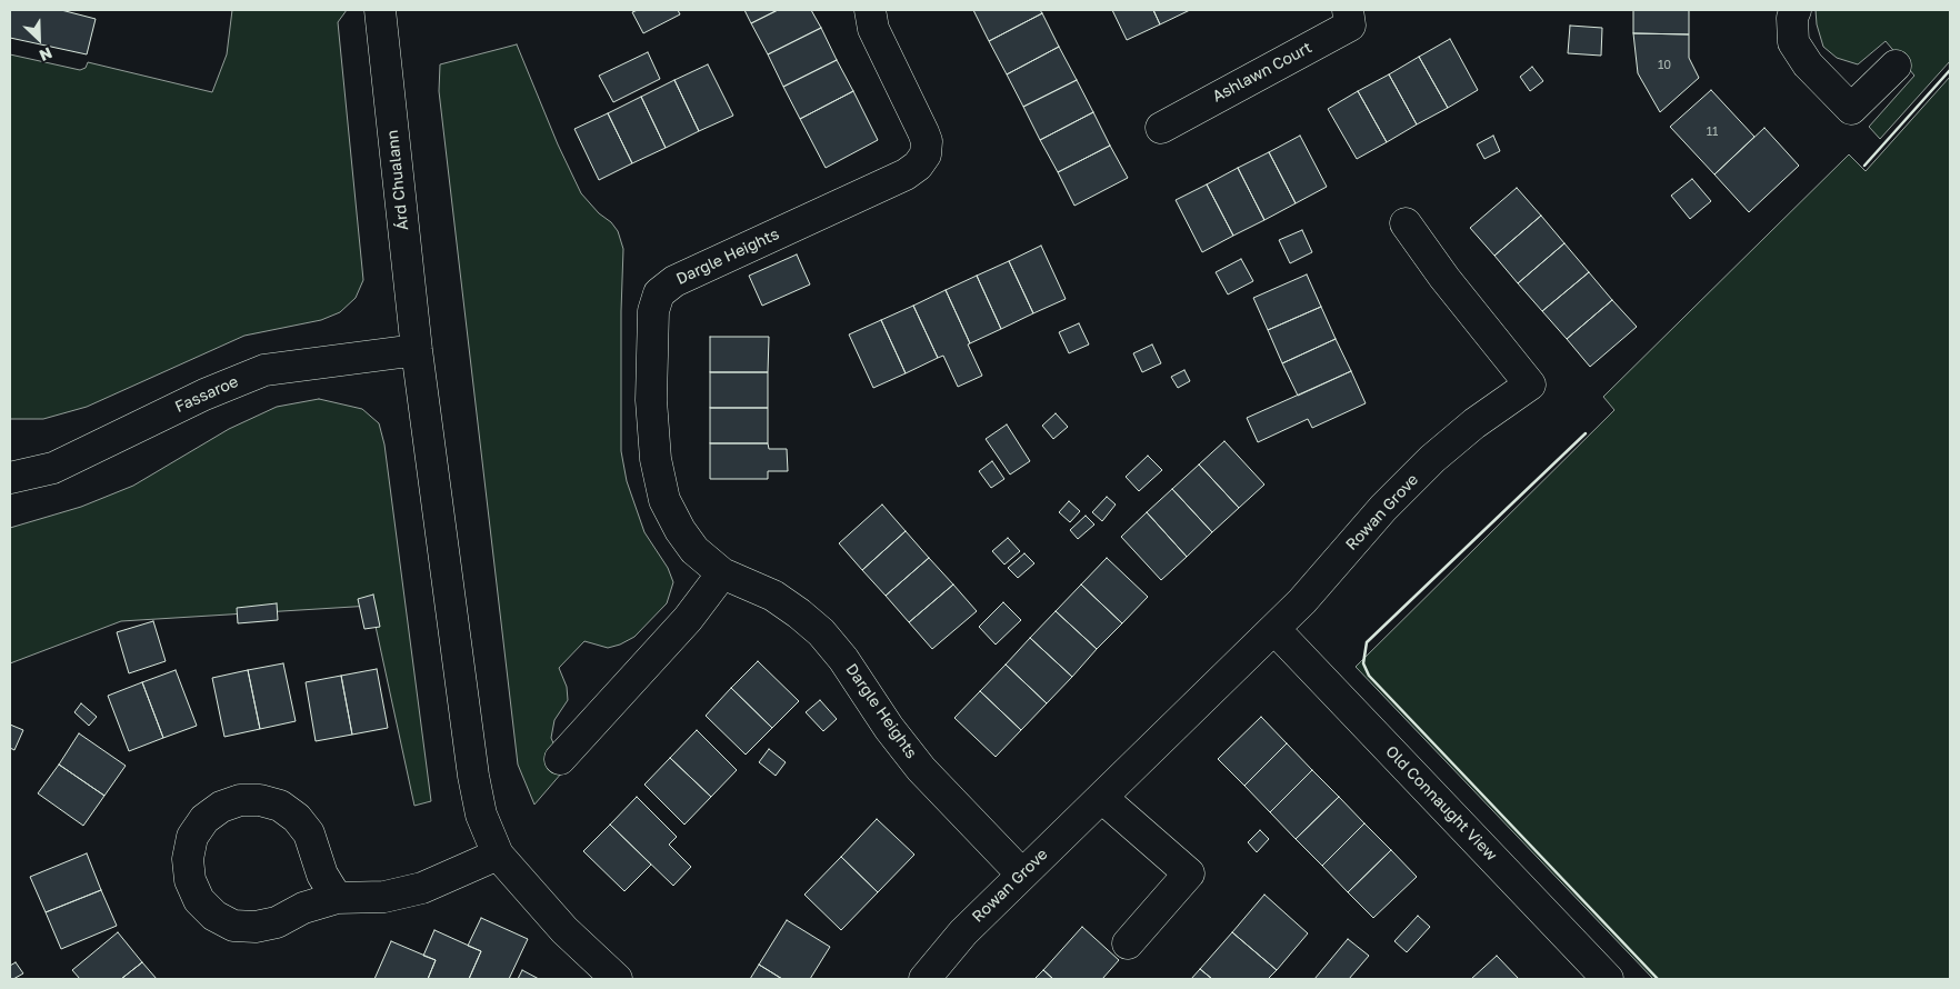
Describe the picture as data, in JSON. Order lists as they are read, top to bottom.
{
  "streets": {
    "street": [
      "Ashlawn Court",
      "Árd Chualann",
      "Dargle Heights",
      "Fassaroe",
      "Rowan Grove",
      "Old Connaught View"
    ]
  },
  "crossings": [
    ["Árd Chualann", "Fassaroe"],
    ["Dargle Heights", "Rowan Grove"],
    ["Rowan Grove", "Old Connaught View"]
  ],
  "house_numbers": ["10", "11"],
  "north": "bottom right"
}
